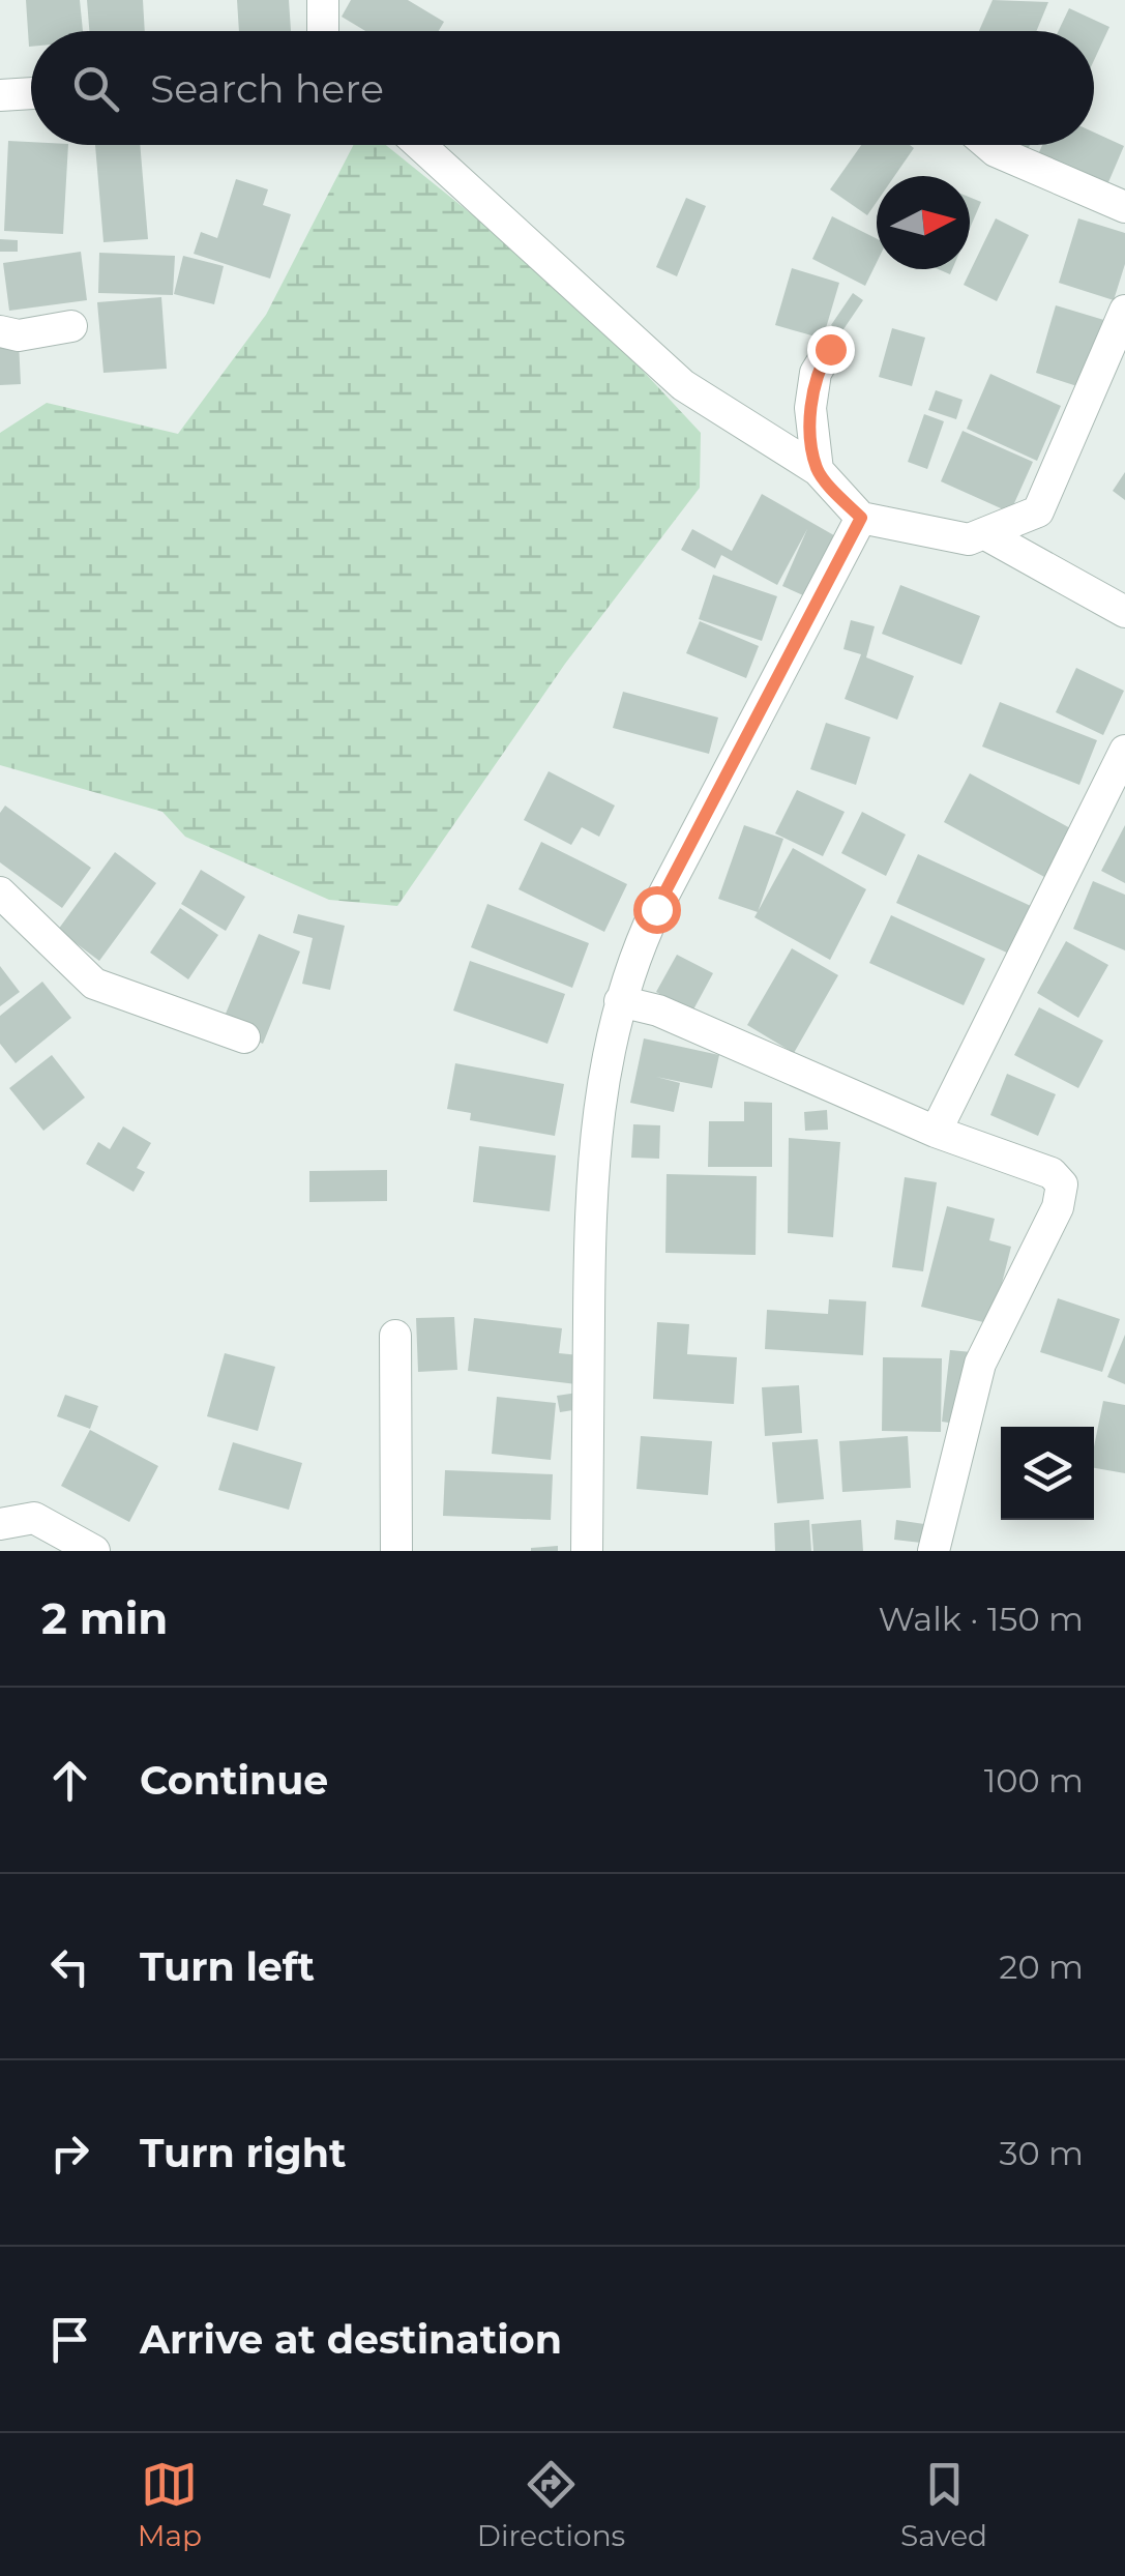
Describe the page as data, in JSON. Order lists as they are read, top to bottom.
{
  "north": "right",
  "page": {
    "search": "Search here",
    "heading": ["2 min", "Walk · 150 m"],
    "list": [
      ["Continue", "100 m"],
      ["Turn left", "20 m"],
      ["Turn right", "30 m"],
      "Arrive at destination"
    ],
    "nav": ["Map", "Directions", "Saved"]
  }
}
